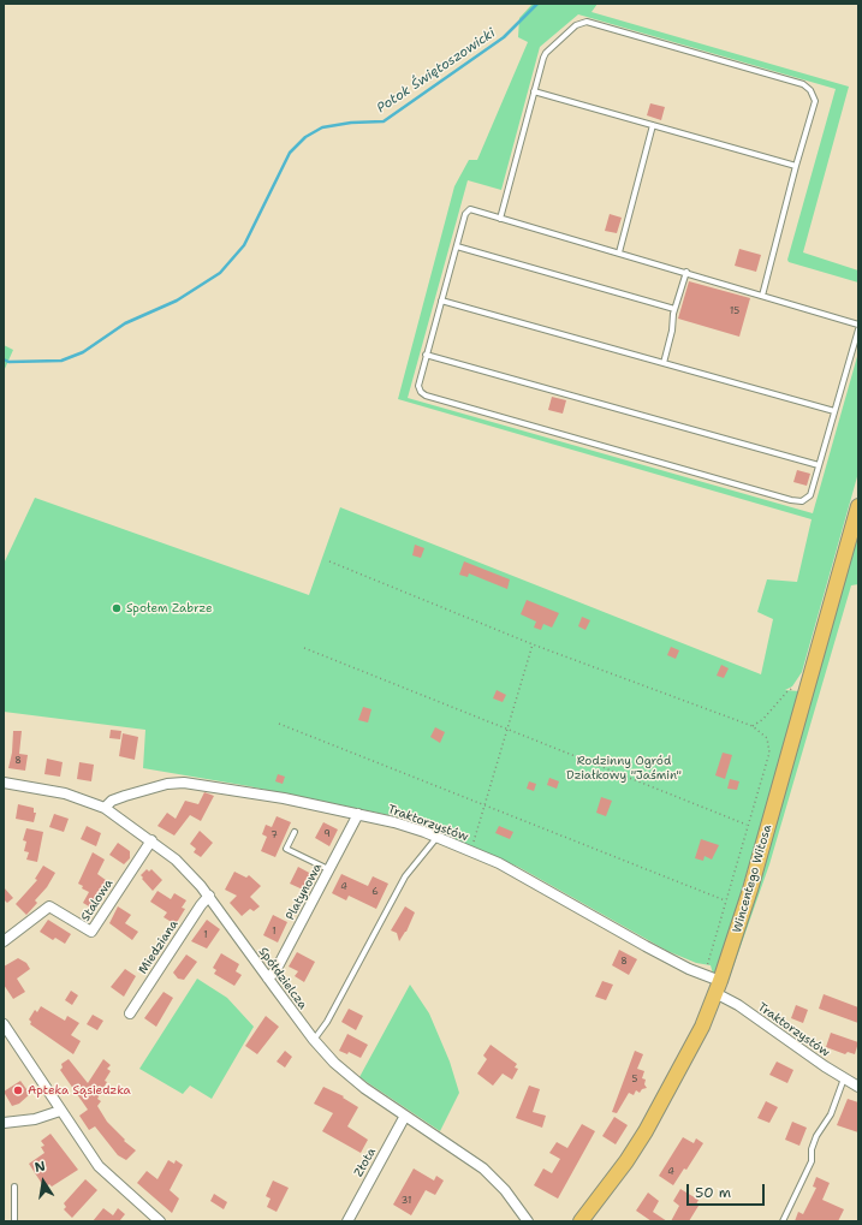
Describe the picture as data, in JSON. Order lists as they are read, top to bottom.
{
  "streets": {
    "main road": ["Wincentego Witosa"],
    "street": [
      "Traktorzystów",
      "Platynowa",
      "Stalowa",
      "Miedziana",
      "Spółdzielcza",
      "Złota"
    ]
  },
  "crossings": [
    ["Traktorzystów", "Wincentego Witosa"],
    ["Traktorzystów", "Platynowa"],
    ["Traktorzystów", "Spółdzielcza"],
    ["Platynowa", "Spółdzielcza"],
    ["Stalowa", "Spółdzielcza"],
    ["Miedziana", "Spółdzielcza"],
    ["Spółdzielcza", "Złota"]
  ],
  "water": ["Potok Świętoszowicki"],
  "parks": ["Rodzinny Ogród Działkowy \"Jaśmin\""],
  "places": ["Społem Zabrze", "Apteka Sąsiedzka"],
  "house_numbers": [
    "15",
    "8",
    "9",
    "7",
    "4",
    "6",
    "1",
    "1",
    "8",
    "5",
    "4",
    "31"
  ],
  "scale_bar": "50 m",
  "north": "top"
}
